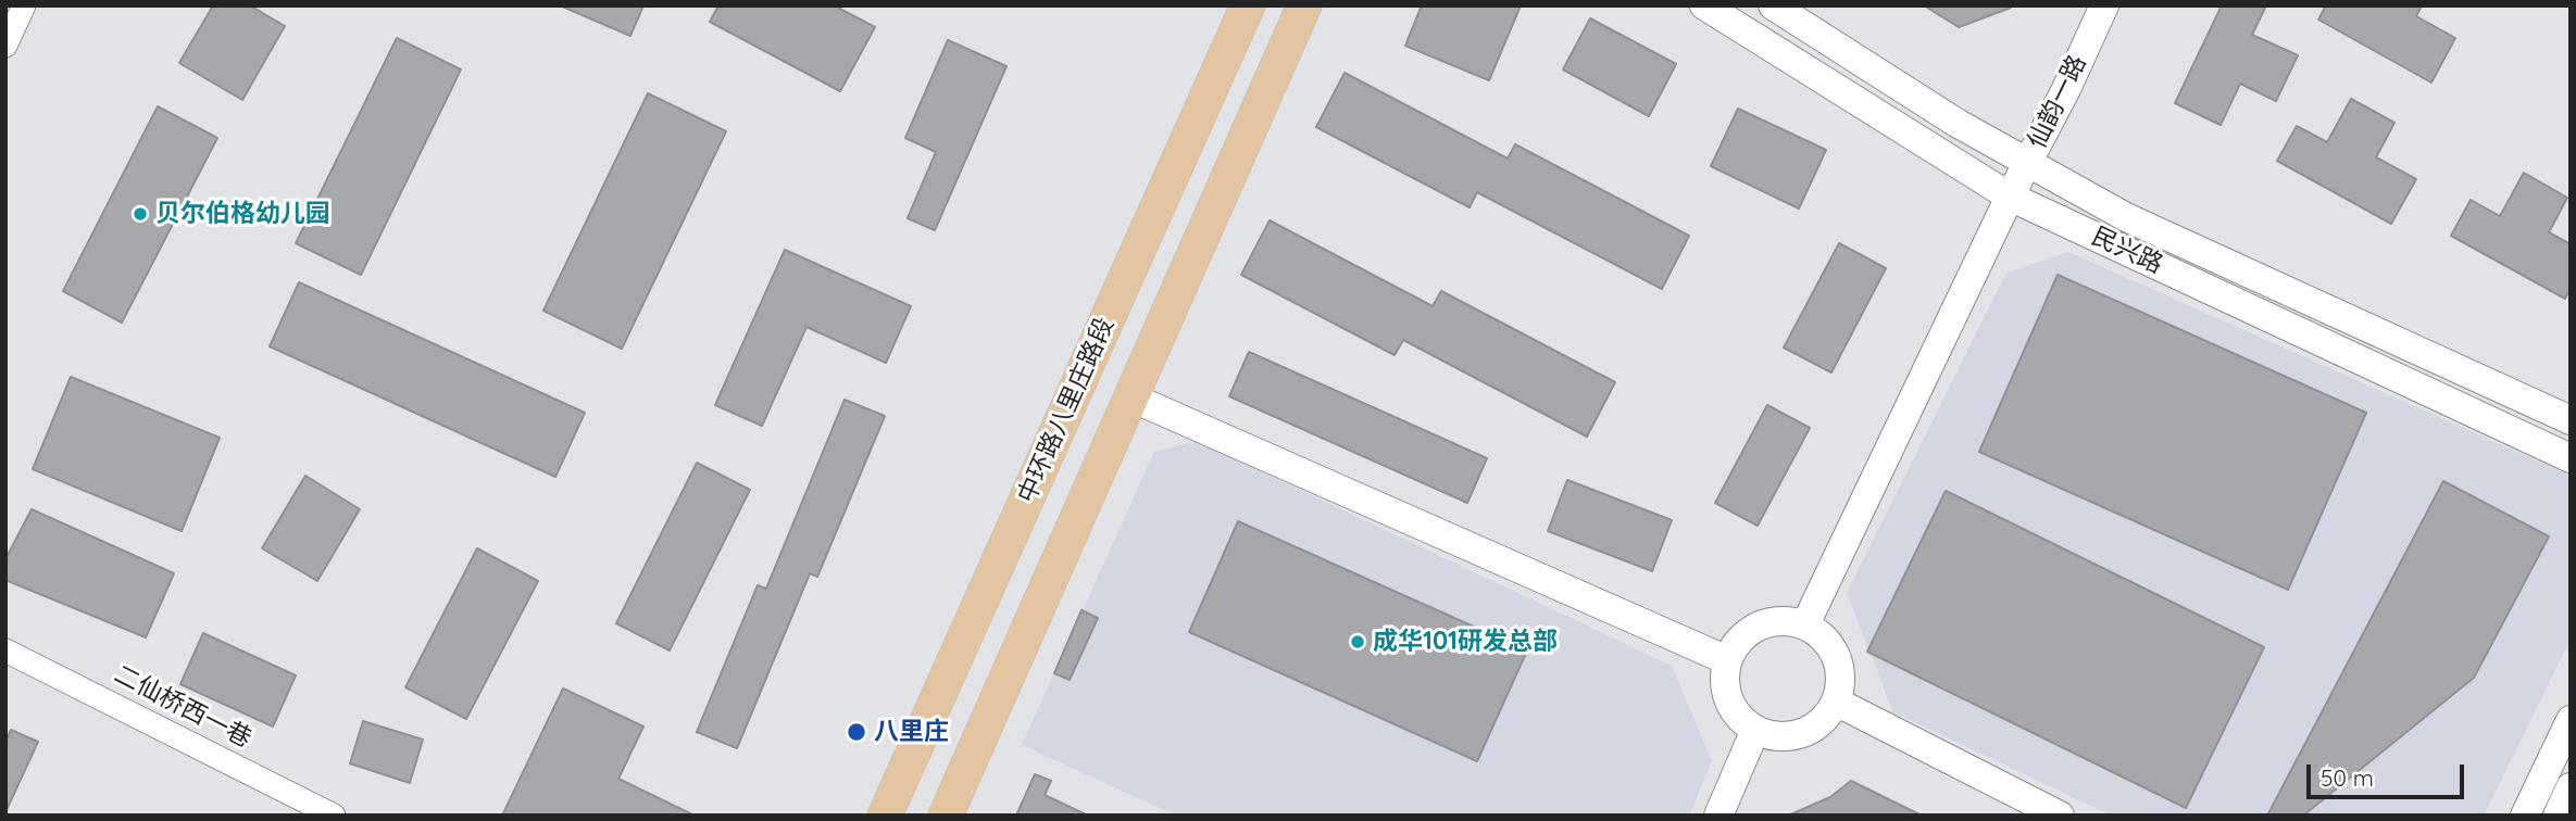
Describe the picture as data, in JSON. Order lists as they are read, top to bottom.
{
  "streets": {
    "main road": ["中环路八里庄路段"],
    "street": ["仙韵一路", "民兴路", "二仙桥西一巷"]
  },
  "crossings": [
    ["仙韵一路", "民兴路"]
  ],
  "places": ["贝尔伯格幼儿园", "成华101研发总部", "八里庄"],
  "scale_bar": "50 m"
}
